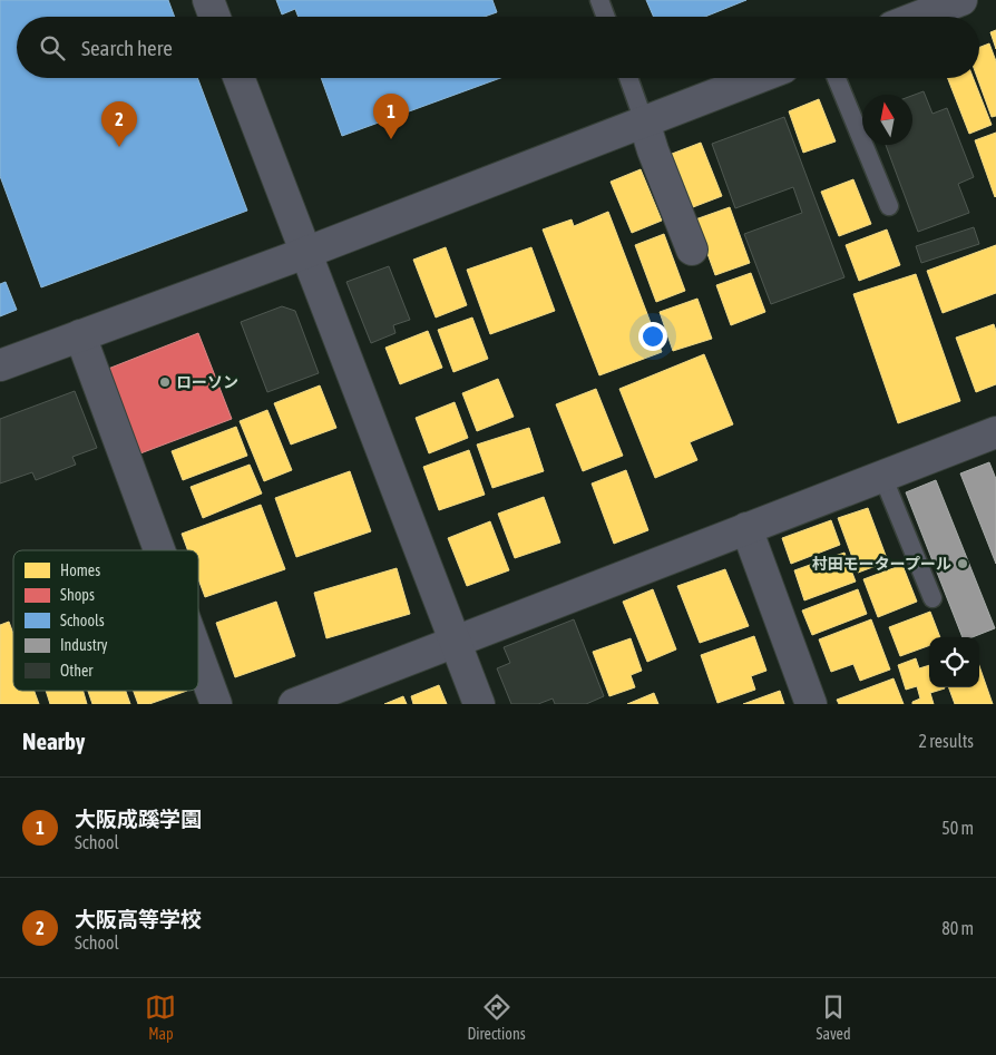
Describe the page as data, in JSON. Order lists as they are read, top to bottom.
{
  "places": ["ローソン", "村田モータープール"],
  "legend": [
    "Homes",
    "Shops",
    "Schools",
    "Industry",
    "Other"
  ],
  "north": "top",
  "page": {
    "search": "Search here",
    "pins": ["1", "2"],
    "heading": ["Nearby", "2 results"],
    "list": [
      {
        "mark": "1",
        "name": "大阪成蹊学園",
        "note": "School",
        "value": "50 m"
      },
      {
        "mark": "2",
        "name": "大阪高等学校",
        "note": "School",
        "value": "80 m"
      }
    ],
    "nav": ["Map", "Directions", "Saved"]
  }
}
